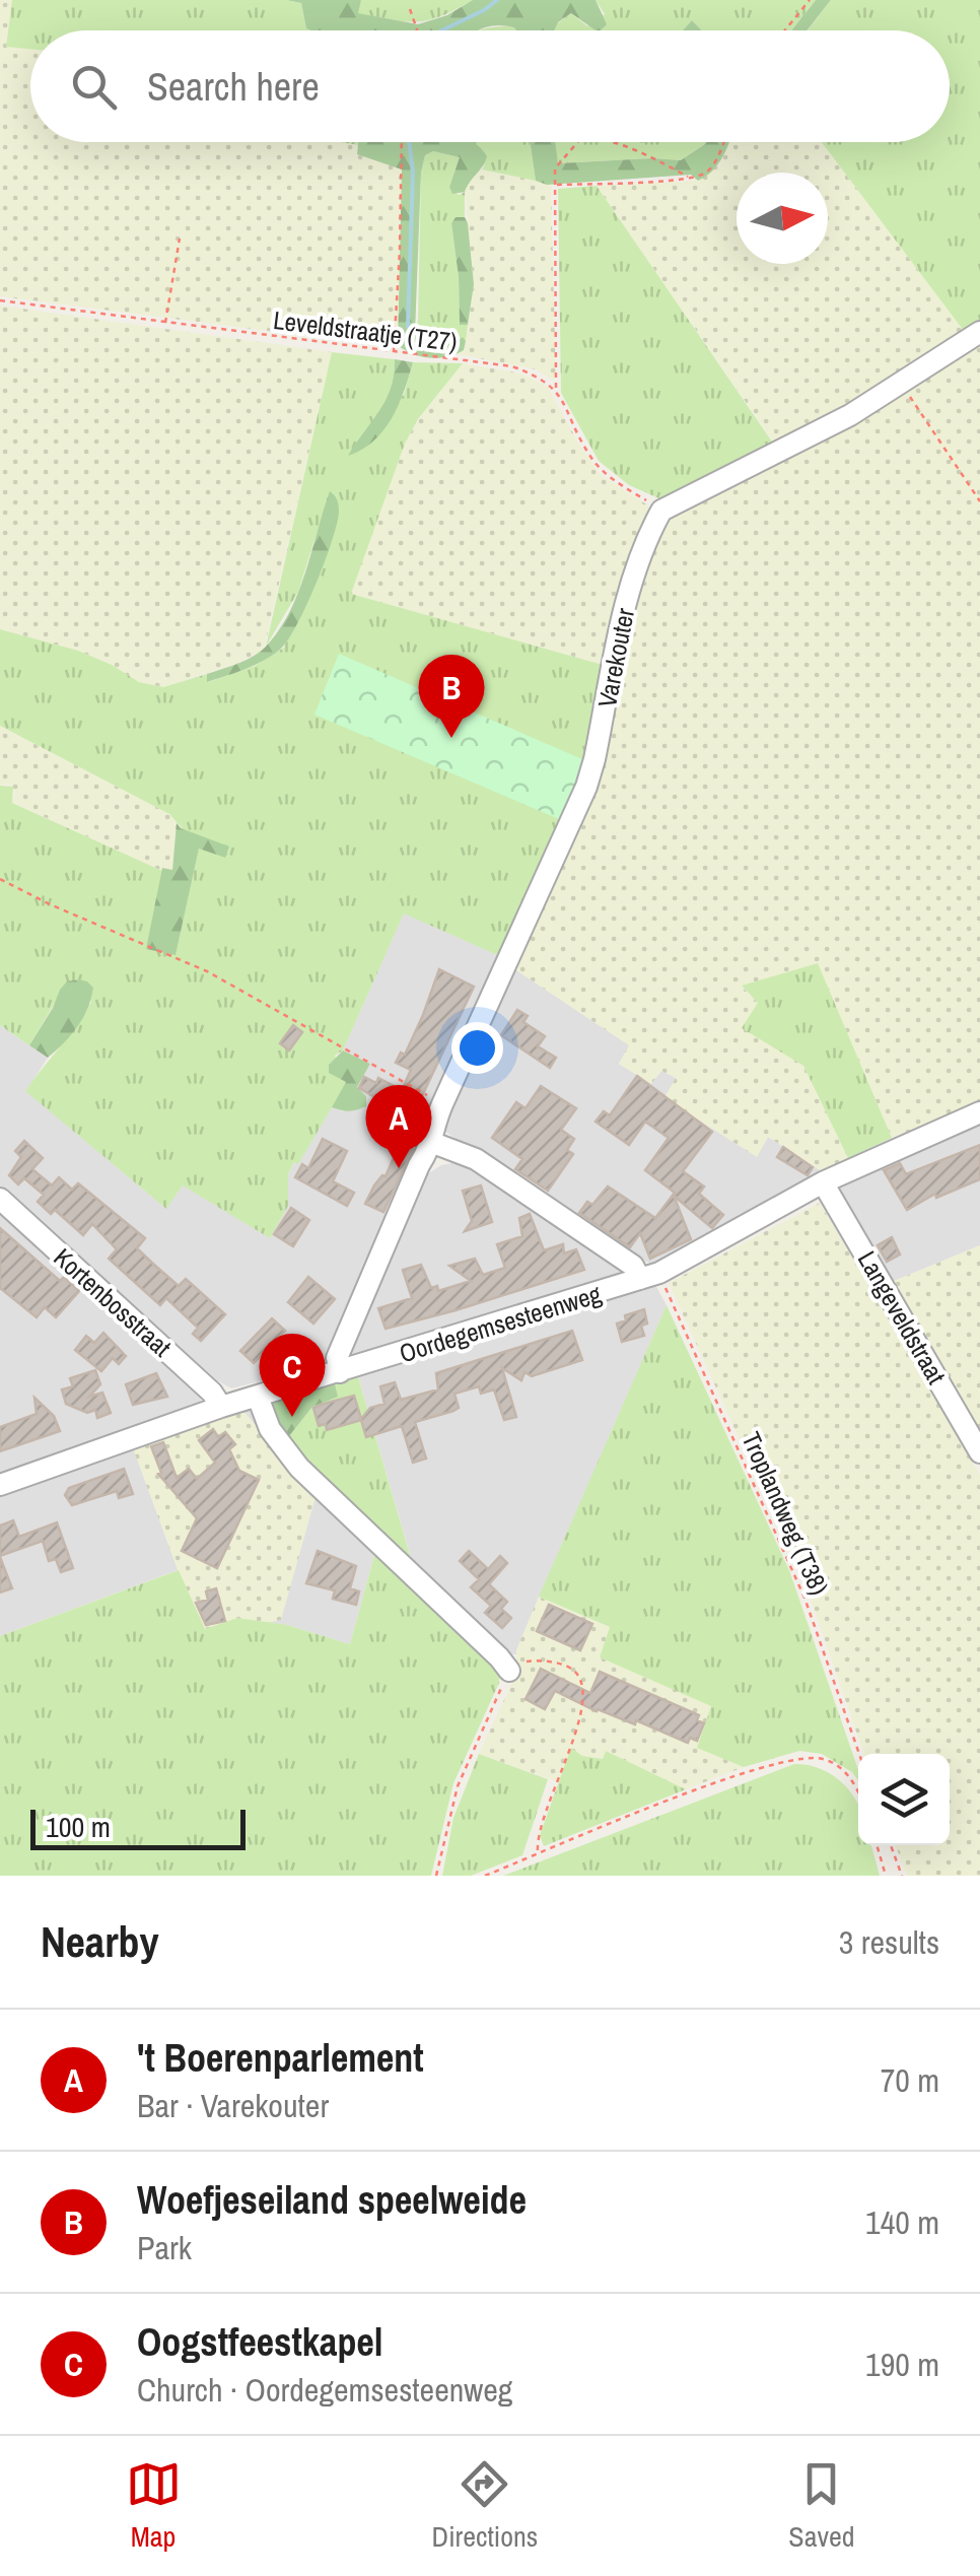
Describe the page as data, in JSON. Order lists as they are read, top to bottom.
{
  "streets": {
    "street": [
      "Varekouter",
      "Kortenbosstraat",
      "Langeveldstraat",
      "Oordegemsesteenweg"
    ],
    "path": ["Leveldstraatje (T27)", "Troplandweg (T38)"]
  },
  "crossings": [
    ["Varekouter", "Oordegemsesteenweg"],
    ["Kortenbosstraat", "Oordegemsesteenweg"],
    ["Langeveldstraat", "Oordegemsesteenweg"],
    ["Oordegemsesteenweg", "Troplandweg (T38)"]
  ],
  "scale_bar": "100 m",
  "north": "right",
  "page": {
    "search": "Search here",
    "pins": ["B", "A", "C"],
    "scale": "100 m",
    "heading": ["Nearby", "3 results"],
    "list": [
      {
        "mark": "A",
        "name": "'t Boerenparlement",
        "note": "Bar · Varekouter",
        "value": "70 m"
      },
      {
        "mark": "B",
        "name": "Woefjeseiland speelweide",
        "note": "Park",
        "value": "140 m"
      },
      {
        "mark": "C",
        "name": "Oogstfeestkapel",
        "note": "Church · Oordegemsesteenweg",
        "value": "190 m"
      }
    ],
    "nav": ["Map", "Directions", "Saved"]
  }
}
